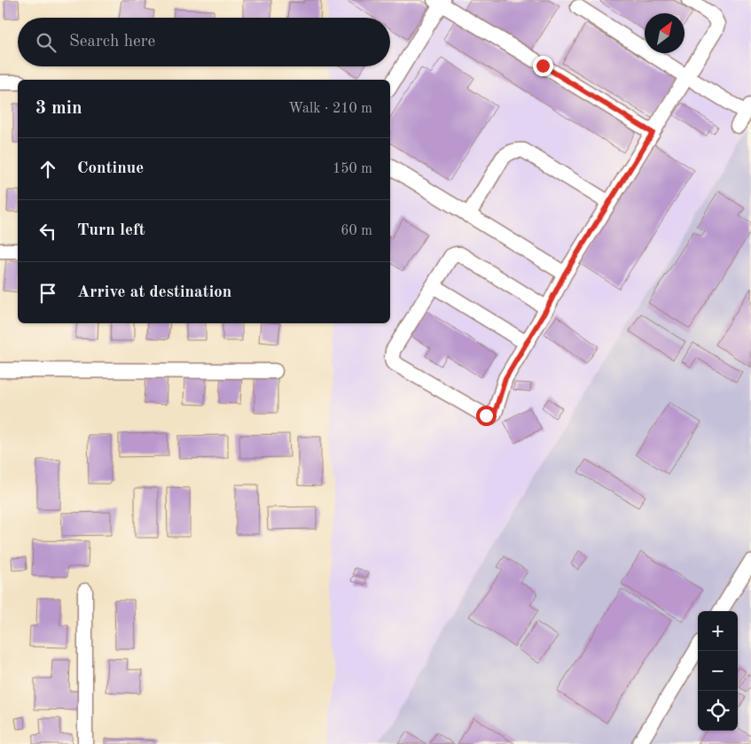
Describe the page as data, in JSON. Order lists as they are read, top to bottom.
{
  "north": "top right",
  "page": {
    "search": "Search here",
    "heading": ["3 min", "Walk · 210 m"],
    "list": [
      ["Continue", "150 m"],
      ["Turn left", "60 m"],
      "Arrive at destination"
    ],
    "map_buttons": ["+", "−"]
  }
}
